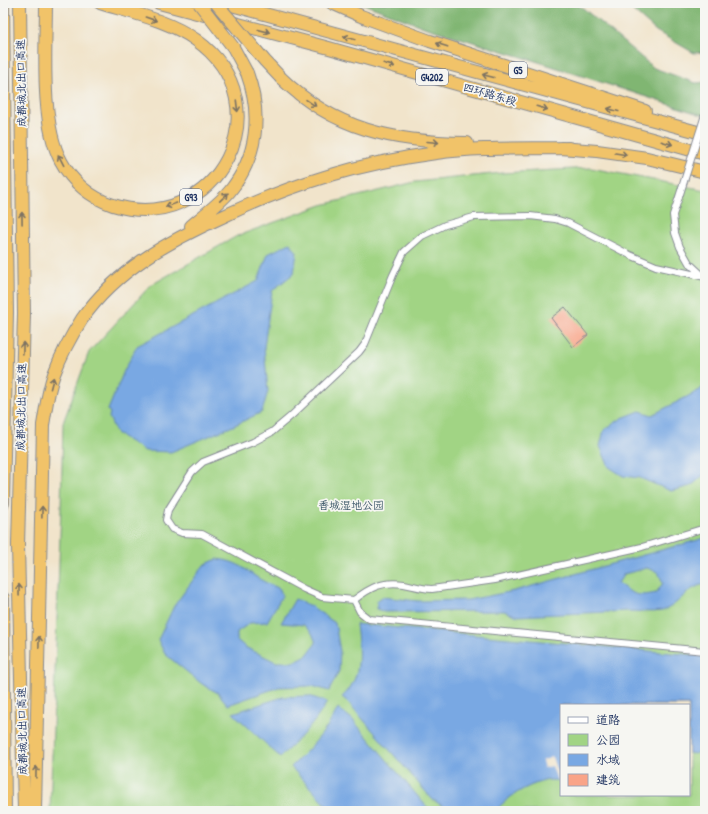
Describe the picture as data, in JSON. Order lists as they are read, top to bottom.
{
  "streets": {
    "highway": [
      "G5",
      "G4202",
      "成都城北出口高速",
      "四环路东段",
      "G93"
    ]
  },
  "crossings": [
    ["G5", "四环路东段"]
  ],
  "parks": ["香城湿地公园"],
  "legend": [
    "道路",
    "公园",
    "水域",
    "建筑"
  ]
}
